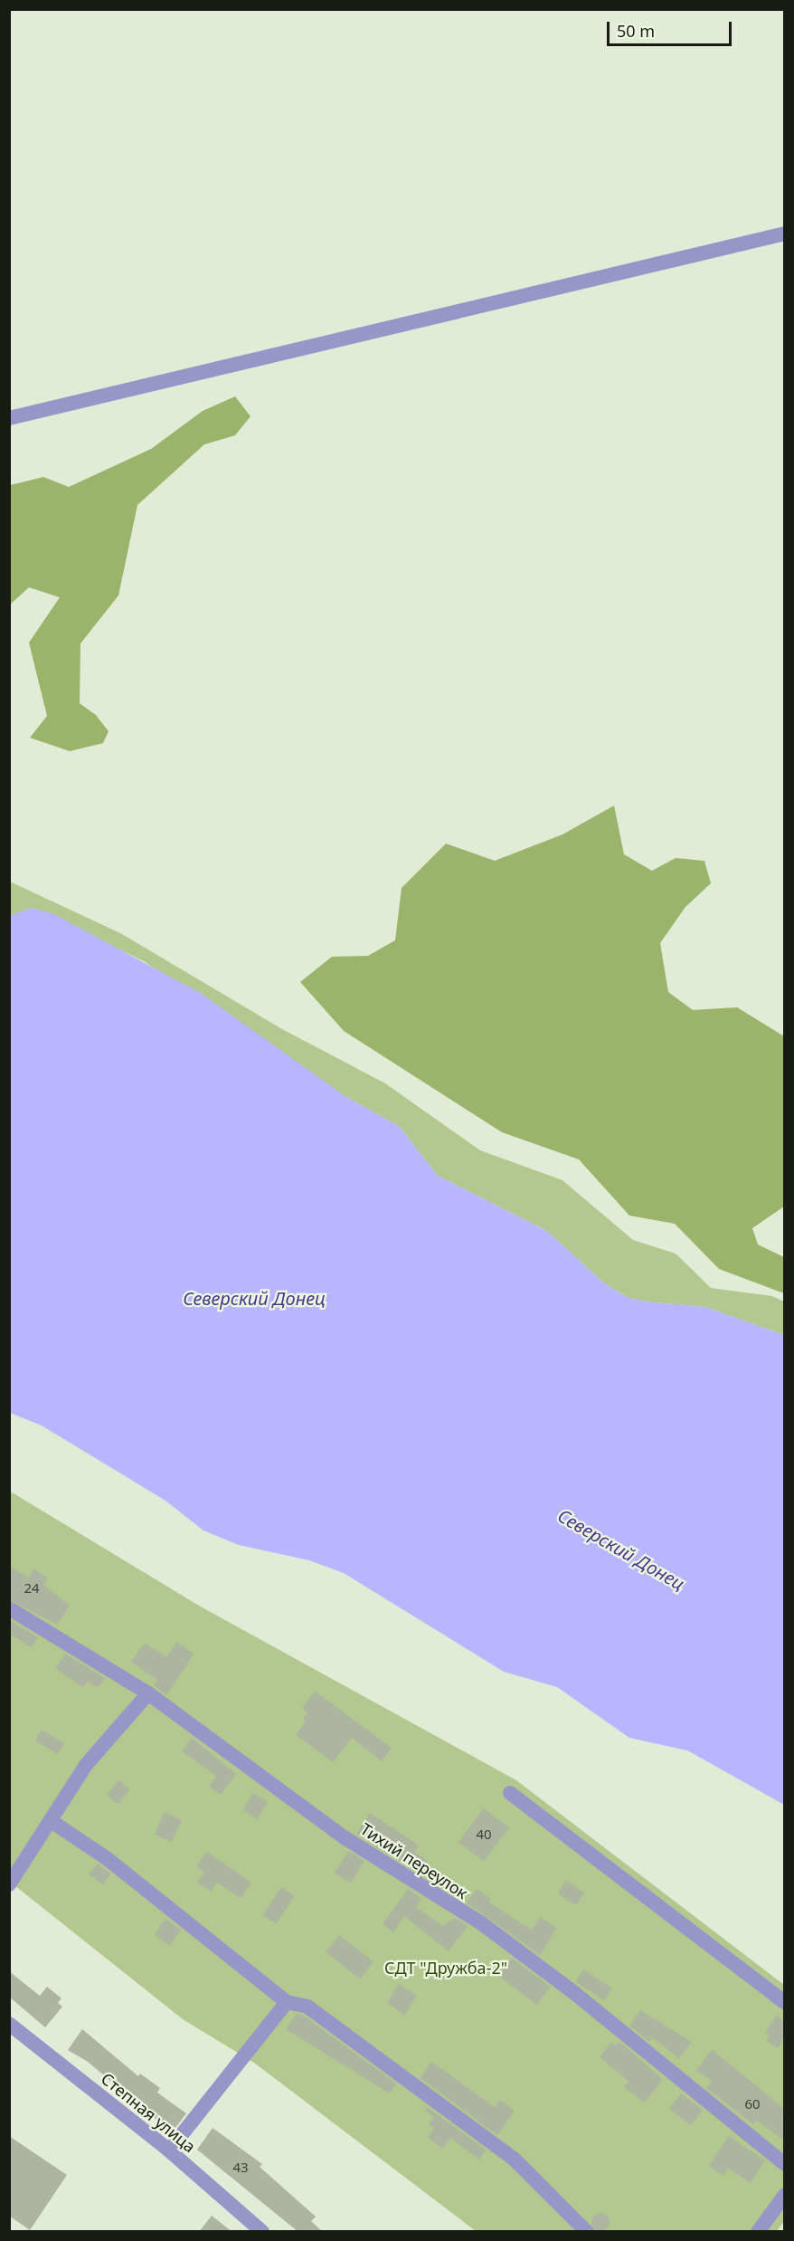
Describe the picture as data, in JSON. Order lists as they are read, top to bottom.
{
  "streets": {
    "street": ["Тихий переулок", "Степная улица"]
  },
  "water": ["Северский Донец"],
  "parks": ["СДТ \"Дружба-2\""],
  "house_numbers": [
    "24",
    "40",
    "60",
    "43"
  ],
  "scale_bar": "50 m"
}
